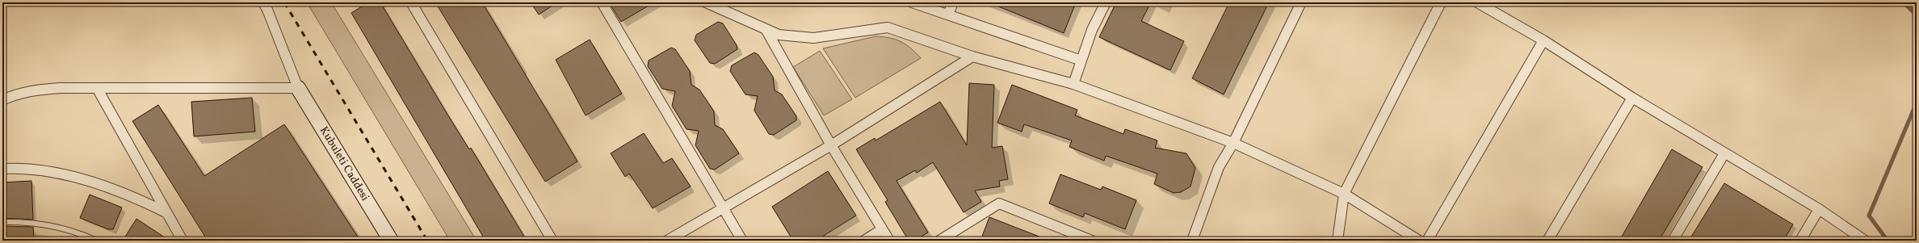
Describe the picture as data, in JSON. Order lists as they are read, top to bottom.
{
  "streets": {
    "street": ["Kubuleti Caddesi"]
  }
}
